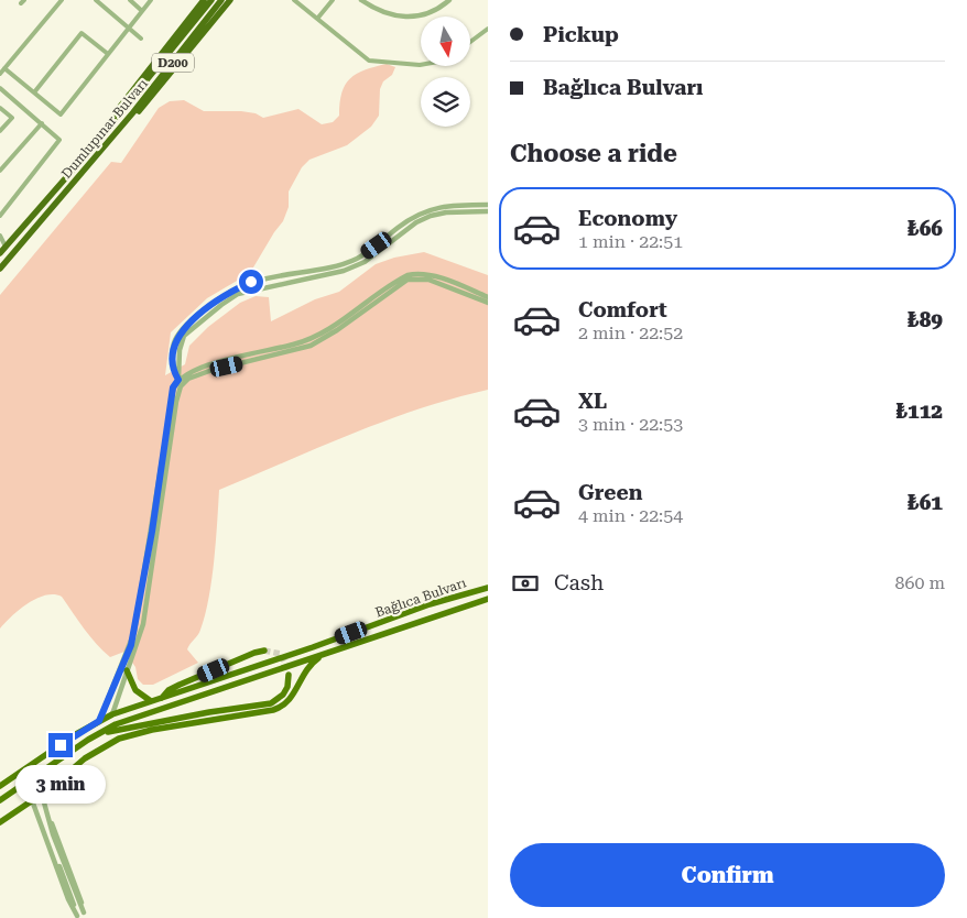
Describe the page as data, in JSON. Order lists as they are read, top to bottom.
{
  "streets": {
    "highway": ["D200", "Dumlupınar Bulvarı"],
    "main road": ["Bağlıca Bulvarı"]
  },
  "north": "bottom",
  "page": {
    "banner": ["Pickup", "Bağlıca Bulvarı"],
    "heading": "Choose a ride",
    "list": [
      {
        "name": "Economy",
        "note": "1 min · 22:51",
        "value": "₺66"
      },
      {
        "name": "Comfort",
        "note": "2 min · 22:52",
        "value": "₺89"
      },
      {
        "name": "XL",
        "note": "3 min · 22:53",
        "value": "₺112"
      },
      {
        "name": "Green",
        "note": "4 min · 22:54",
        "value": "₺61"
      }
    ],
    "pay": ["Cash", "860 m"],
    "bubble": "3 min",
    "buttons": "Confirm"
  }
}
